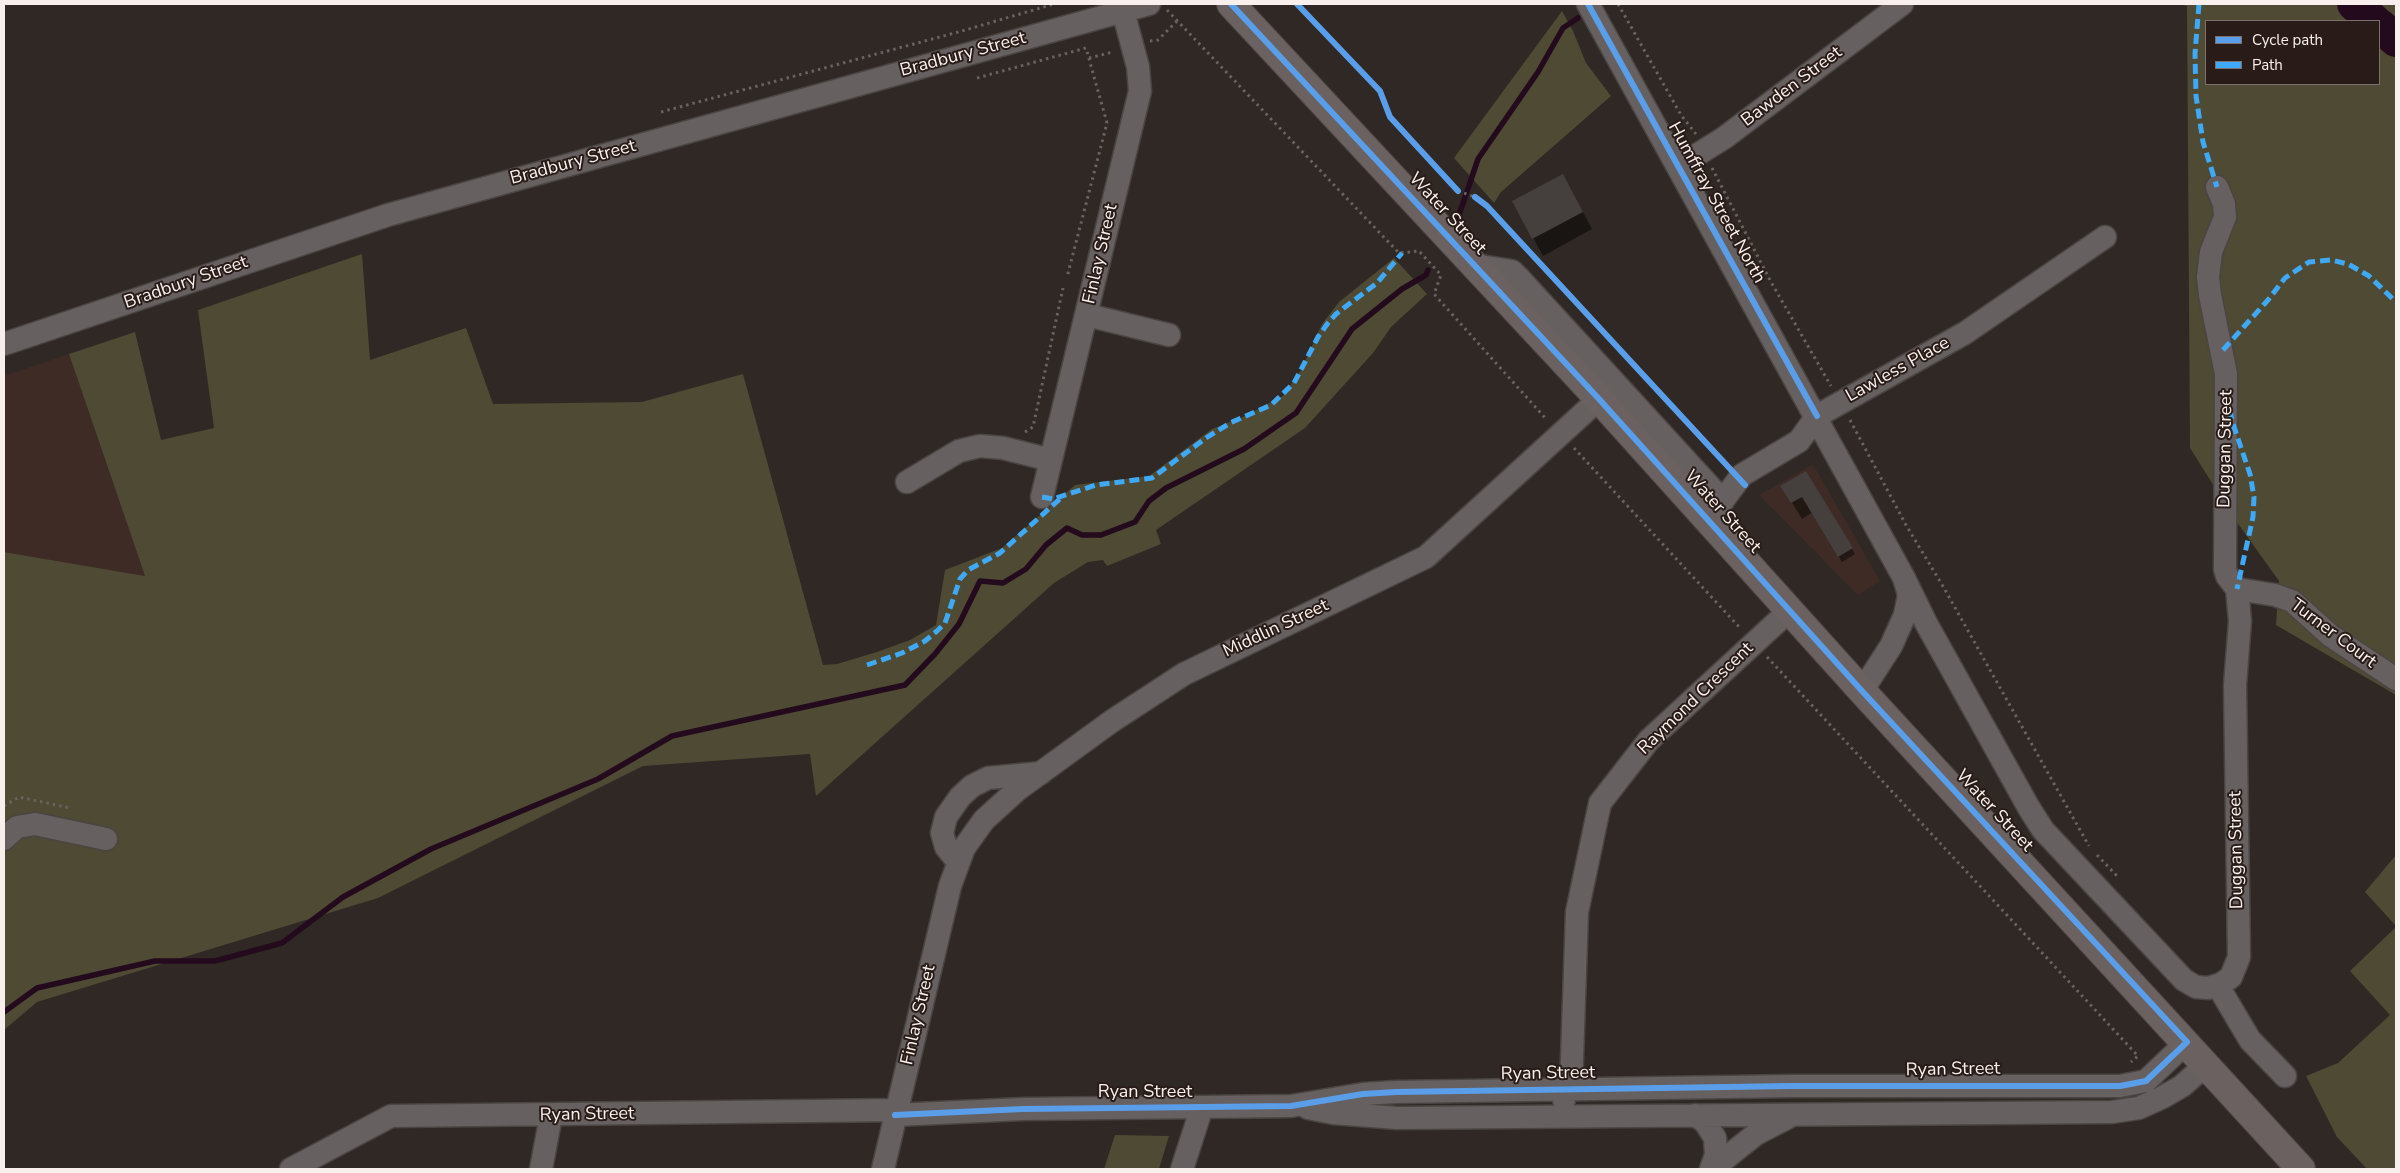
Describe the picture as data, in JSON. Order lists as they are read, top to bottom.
{
  "streets": {
    "main road": ["Water Street"],
    "street": [
      "Bradbury Street",
      "Bawden Street",
      "Humffray Street North",
      "Finlay Street",
      "Lawless Place",
      "Duggan Street",
      "Middlin Street",
      "Turner Court",
      "Raymond Crescent",
      "Ryan Street"
    ]
  },
  "crossings": [
    ["Bradbury Street", "Finlay Street"],
    ["Bawden Street", "Humffray Street North"],
    ["Humffray Street North", "Water Street"],
    ["Humffray Street North", "Lawless Place"],
    ["Water Street", "Lawless Place"],
    ["Water Street", "Middlin Street"],
    ["Water Street", "Raymond Crescent"],
    ["Water Street", "Ryan Street"],
    ["Finlay Street", "Middlin Street"],
    ["Finlay Street", "Ryan Street"],
    ["Duggan Street", "Turner Court"],
    ["Raymond Crescent", "Ryan Street"]
  ],
  "legend": ["Cycle path", "Path"]
}
